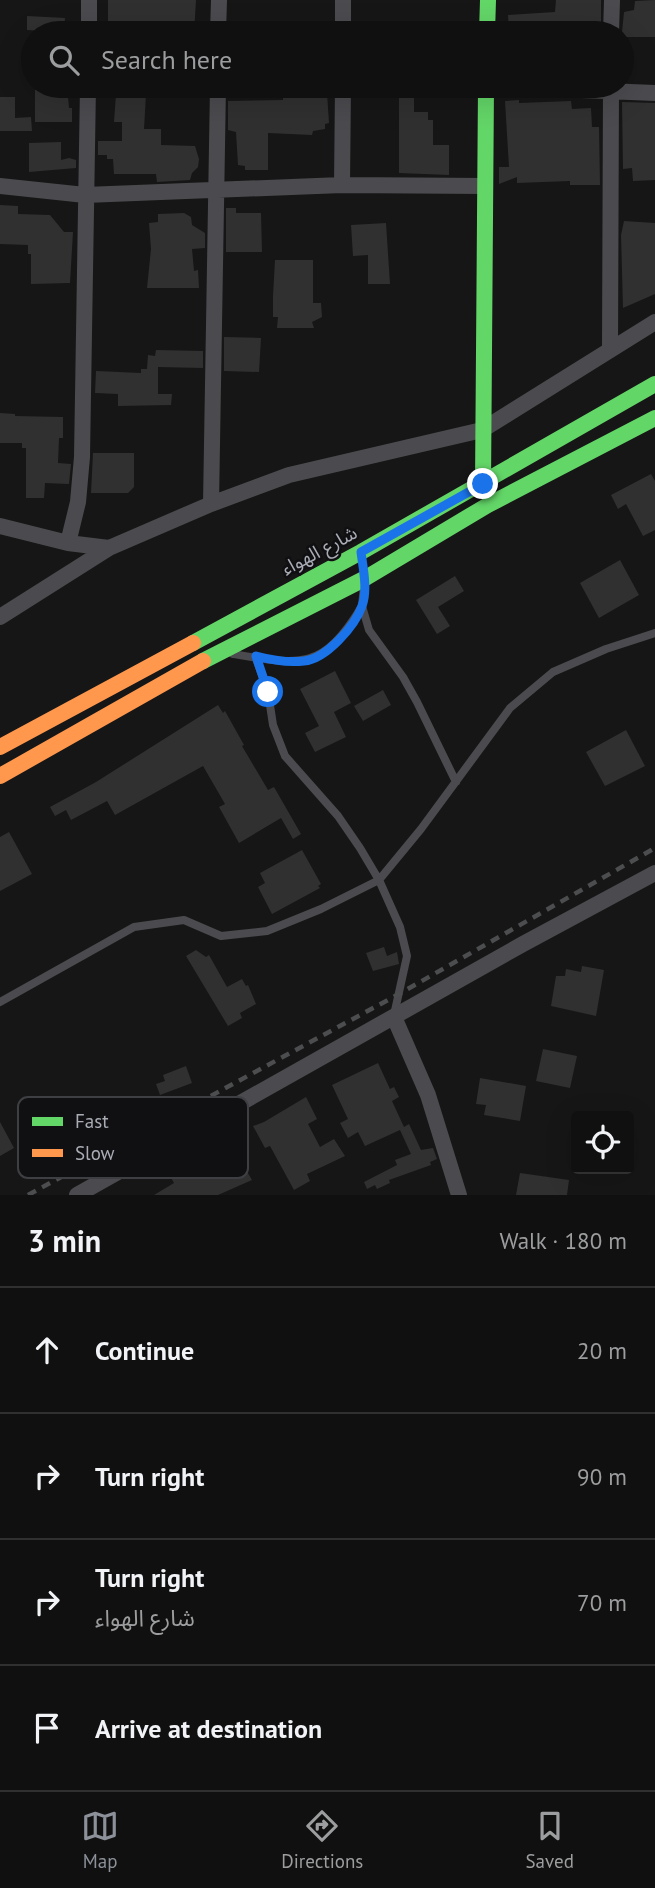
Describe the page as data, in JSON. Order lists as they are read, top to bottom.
{
  "streets": {
    "main road": ["شارع الهواء"]
  },
  "legend": ["Fast", "Slow"],
  "page": {
    "search": "Search here",
    "heading": ["3 min", "Walk · 180 m"],
    "list": [
      ["Continue", "20 m"],
      ["Turn right", "90 m"],
      ["Turn right", "شارع الهواء", "70 m"],
      "Arrive at destination"
    ],
    "nav": ["Map", "Directions", "Saved"]
  }
}
